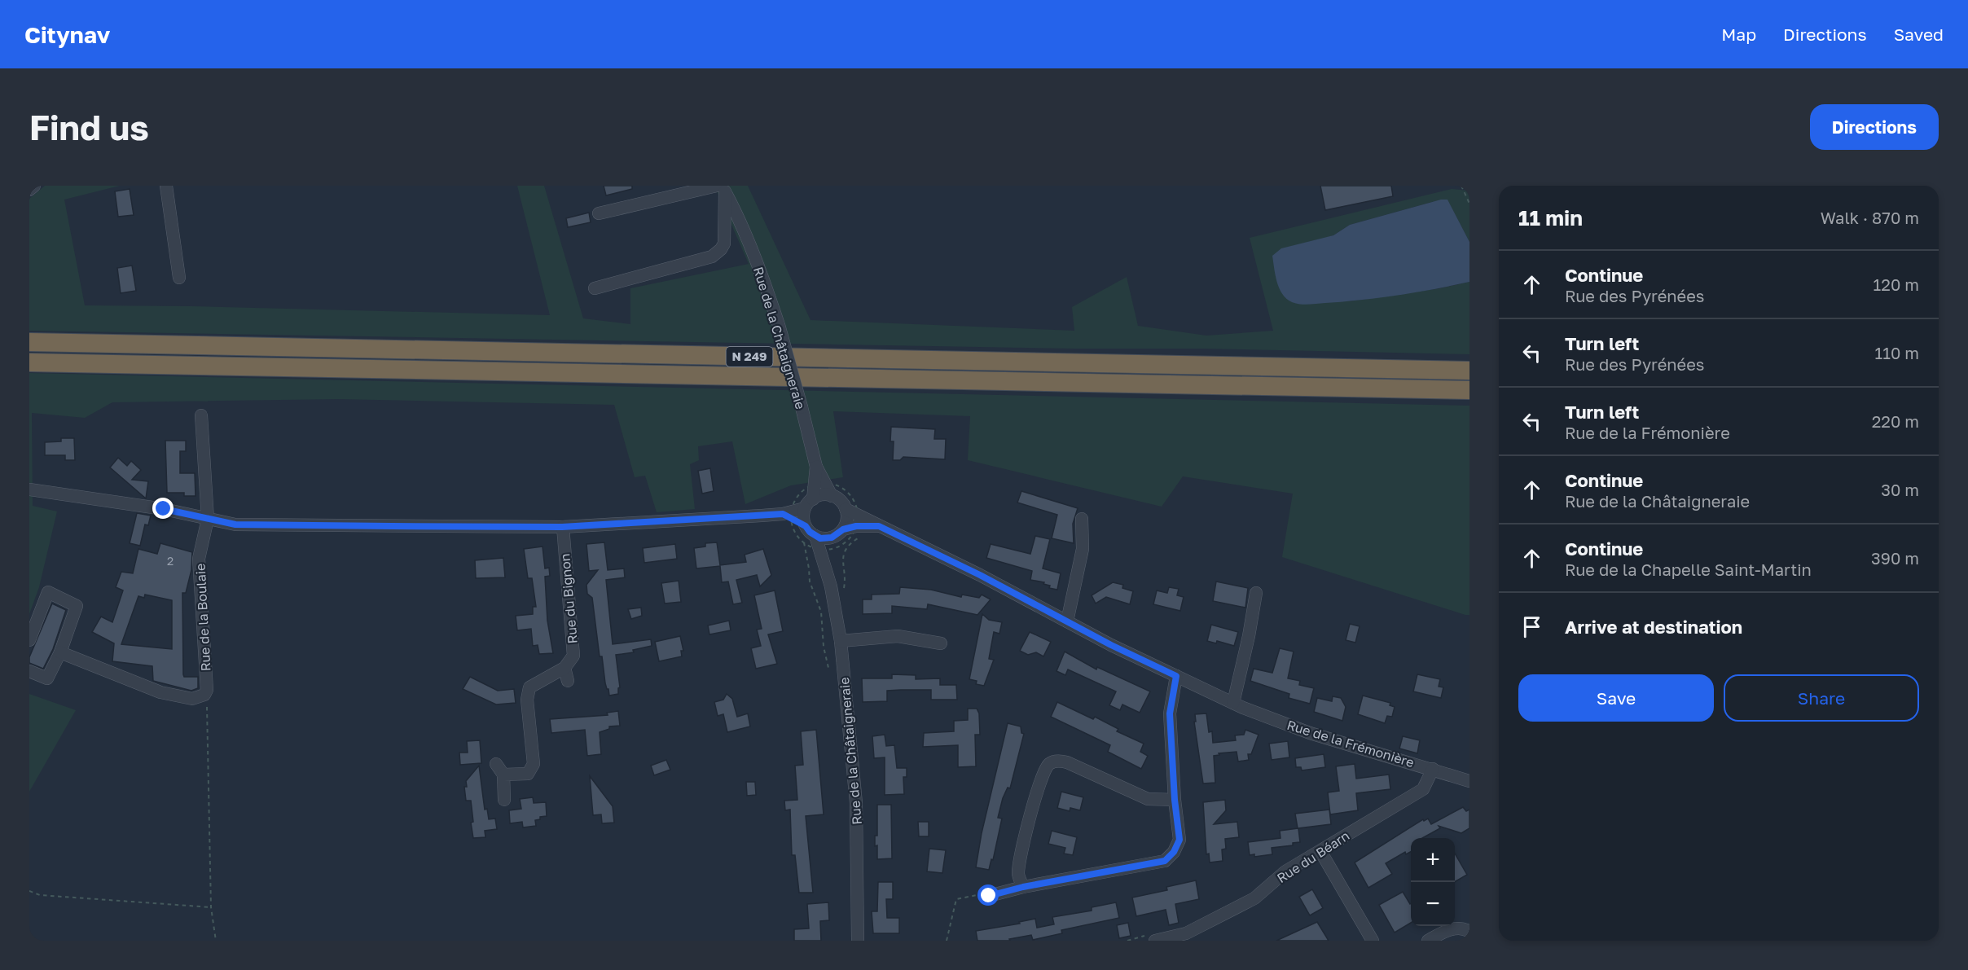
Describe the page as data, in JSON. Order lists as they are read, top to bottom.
{
  "streets": {
    "highway": ["N 249"],
    "street": [
      "Rue de la Châtaigneraie",
      "Rue du Bignon",
      "Rue de la Boulaie",
      "Rue de la Frémonière",
      "Rue du Béarn"
    ]
  },
  "crossings": [
    ["Rue de la Châtaigneraie", "Rue de la Frémonière"],
    ["Rue de la Frémonière", "Rue du Béarn"]
  ],
  "house_numbers": ["2"],
  "page": {
    "header": "Citynav",
    "nav": ["Map", "Directions", "Saved"],
    "buttons": [
      "Directions",
      ["Save", "Share"]
    ],
    "title": "Find us",
    "heading": ["11 min", "Walk · 870 m"],
    "list": [
      ["Continue", "Rue des Pyrénées", "120 m"],
      ["Turn left", "Rue des Pyrénées", "110 m"],
      ["Turn left", "Rue de la Frémonière", "220 m"],
      ["Continue", "Rue de la Châtaigneraie", "30 m"],
      ["Continue", "Rue de la Chapelle Saint-Martin", "390 m"],
      "Arrive at destination"
    ],
    "map_buttons": ["+", "−"]
  }
}
